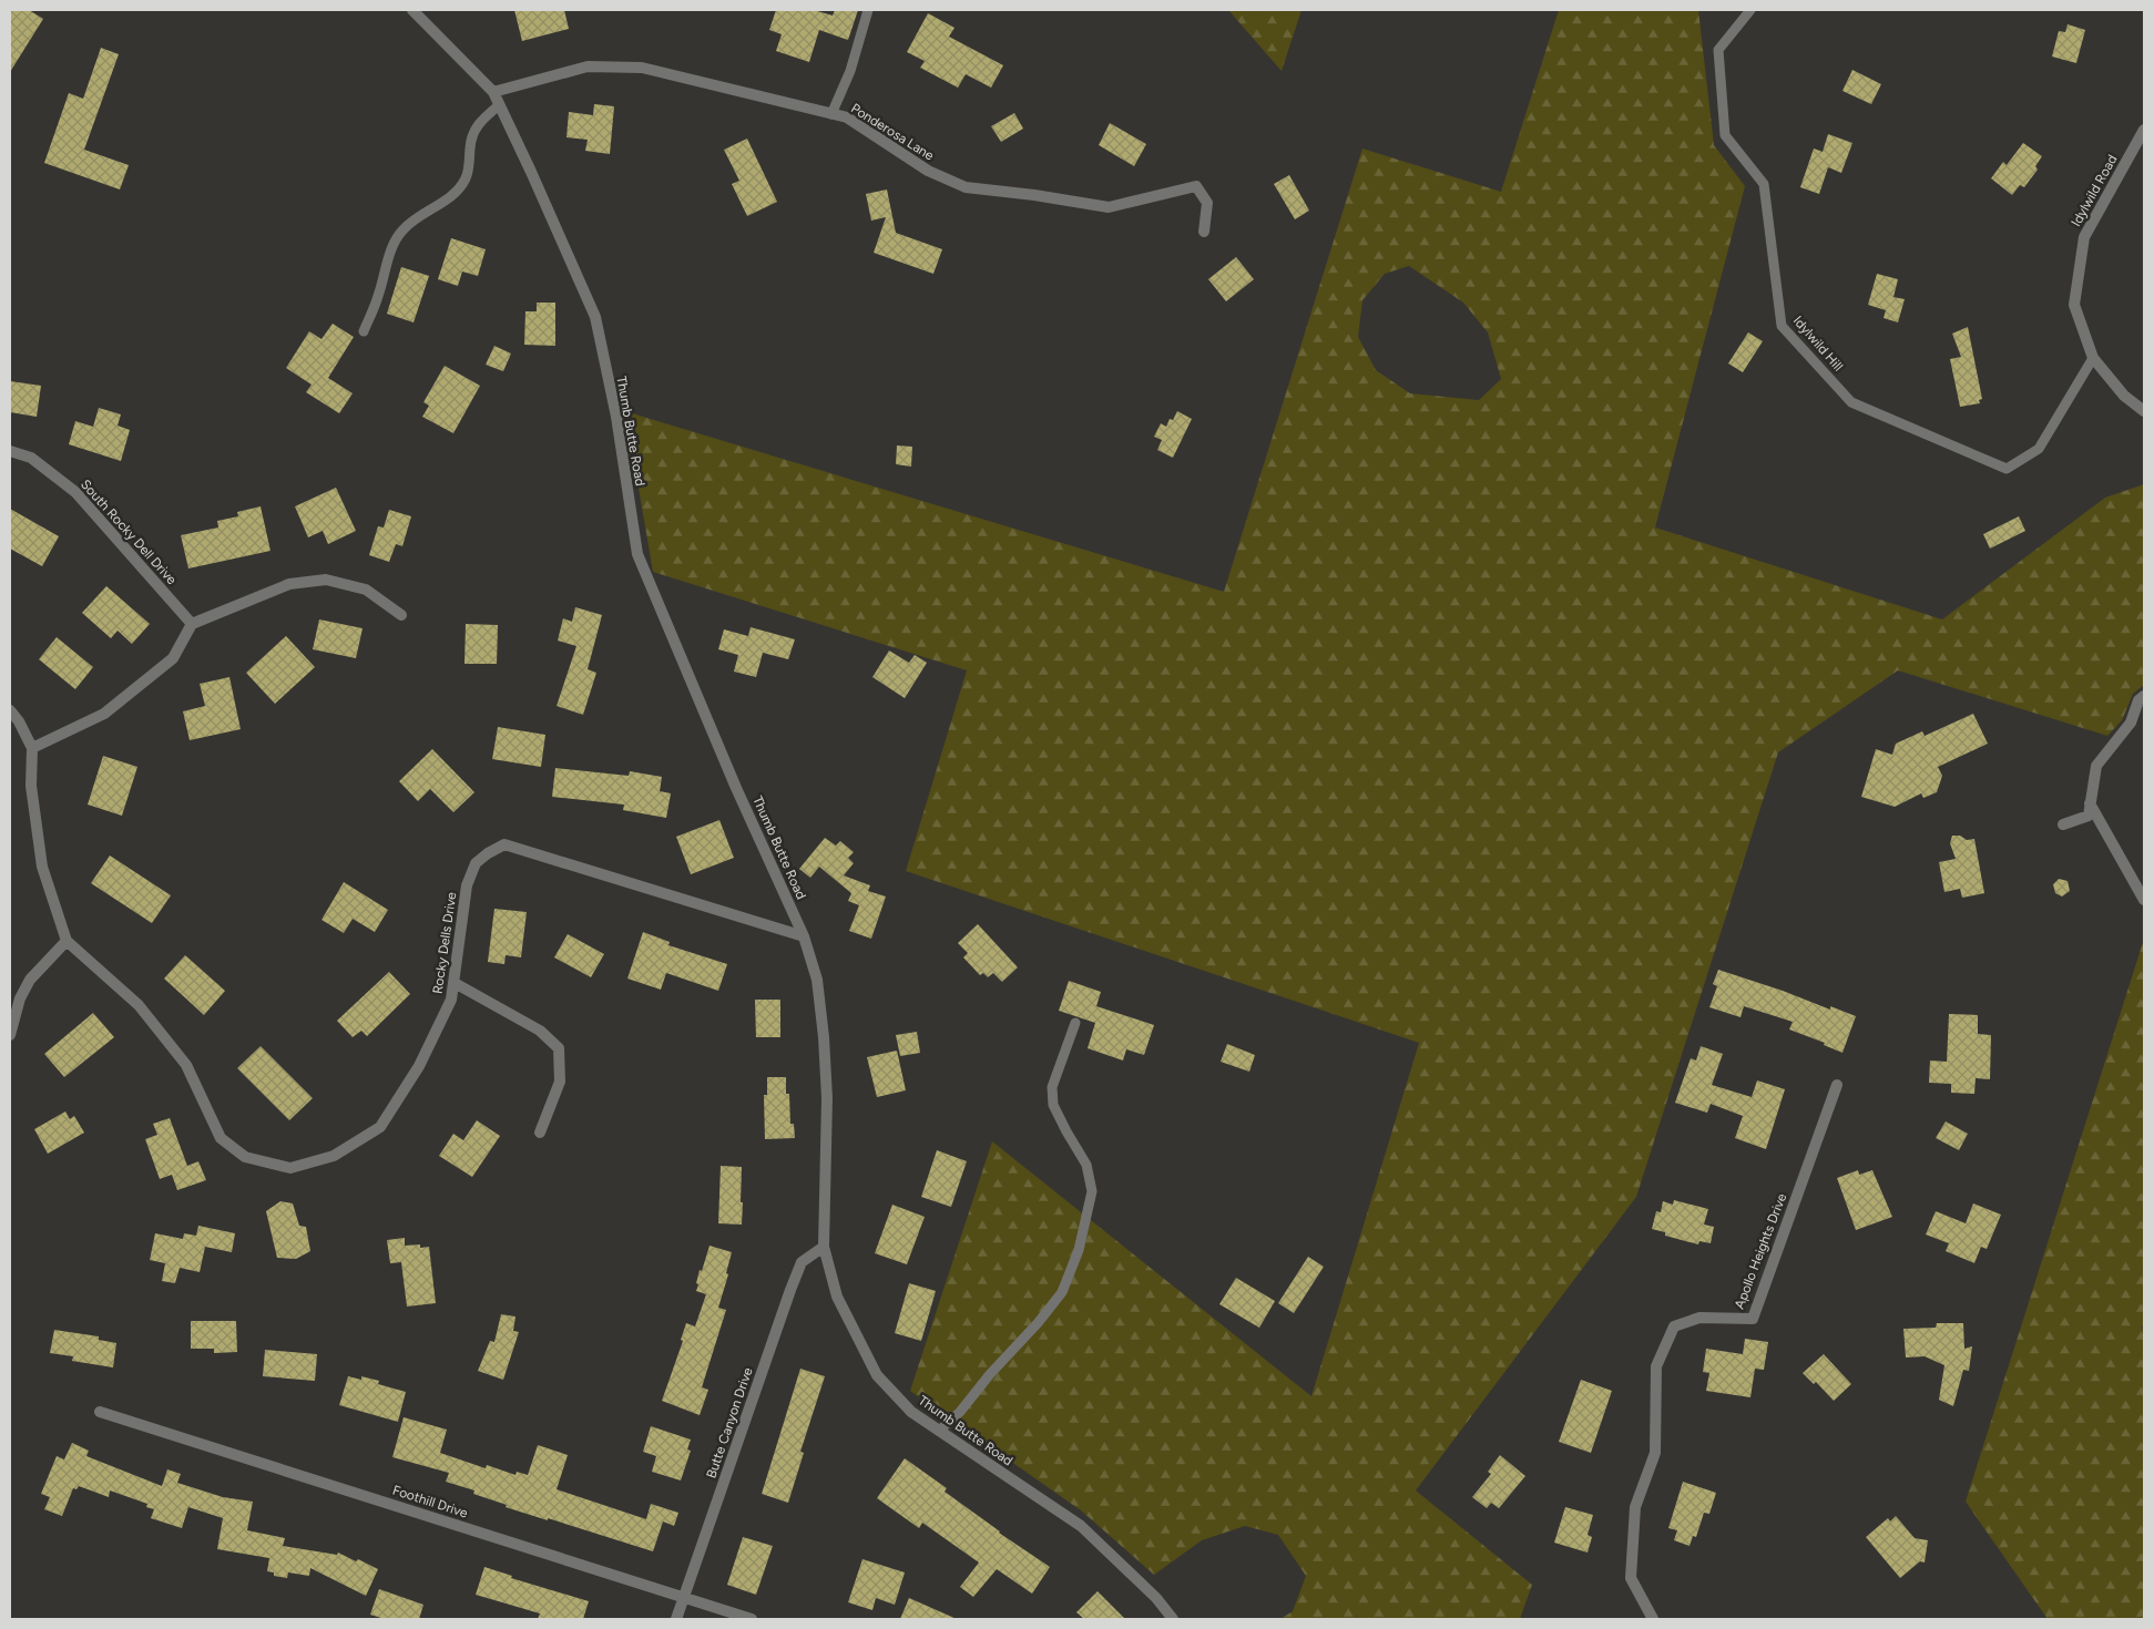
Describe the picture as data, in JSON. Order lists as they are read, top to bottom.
{
  "streets": {
    "street": [
      "Ponderosa Lane",
      "Idylwild Road",
      "Thumb Butte Road",
      "South Rocky Dell Drive",
      "Rocky Dells Drive",
      "Apollo Heights Drive",
      "Butte Canyon Drive",
      "Foothill Drive"
    ],
    "lane": ["Idylwild Hill"]
  },
  "crossings": [
    ["Ponderosa Lane", "Thumb Butte Road"],
    ["Idylwild Road", "Idylwild Hill"],
    ["Thumb Butte Road", "Rocky Dells Drive"],
    ["Thumb Butte Road", "Butte Canyon Drive"],
    ["Butte Canyon Drive", "Foothill Drive"]
  ]
}
